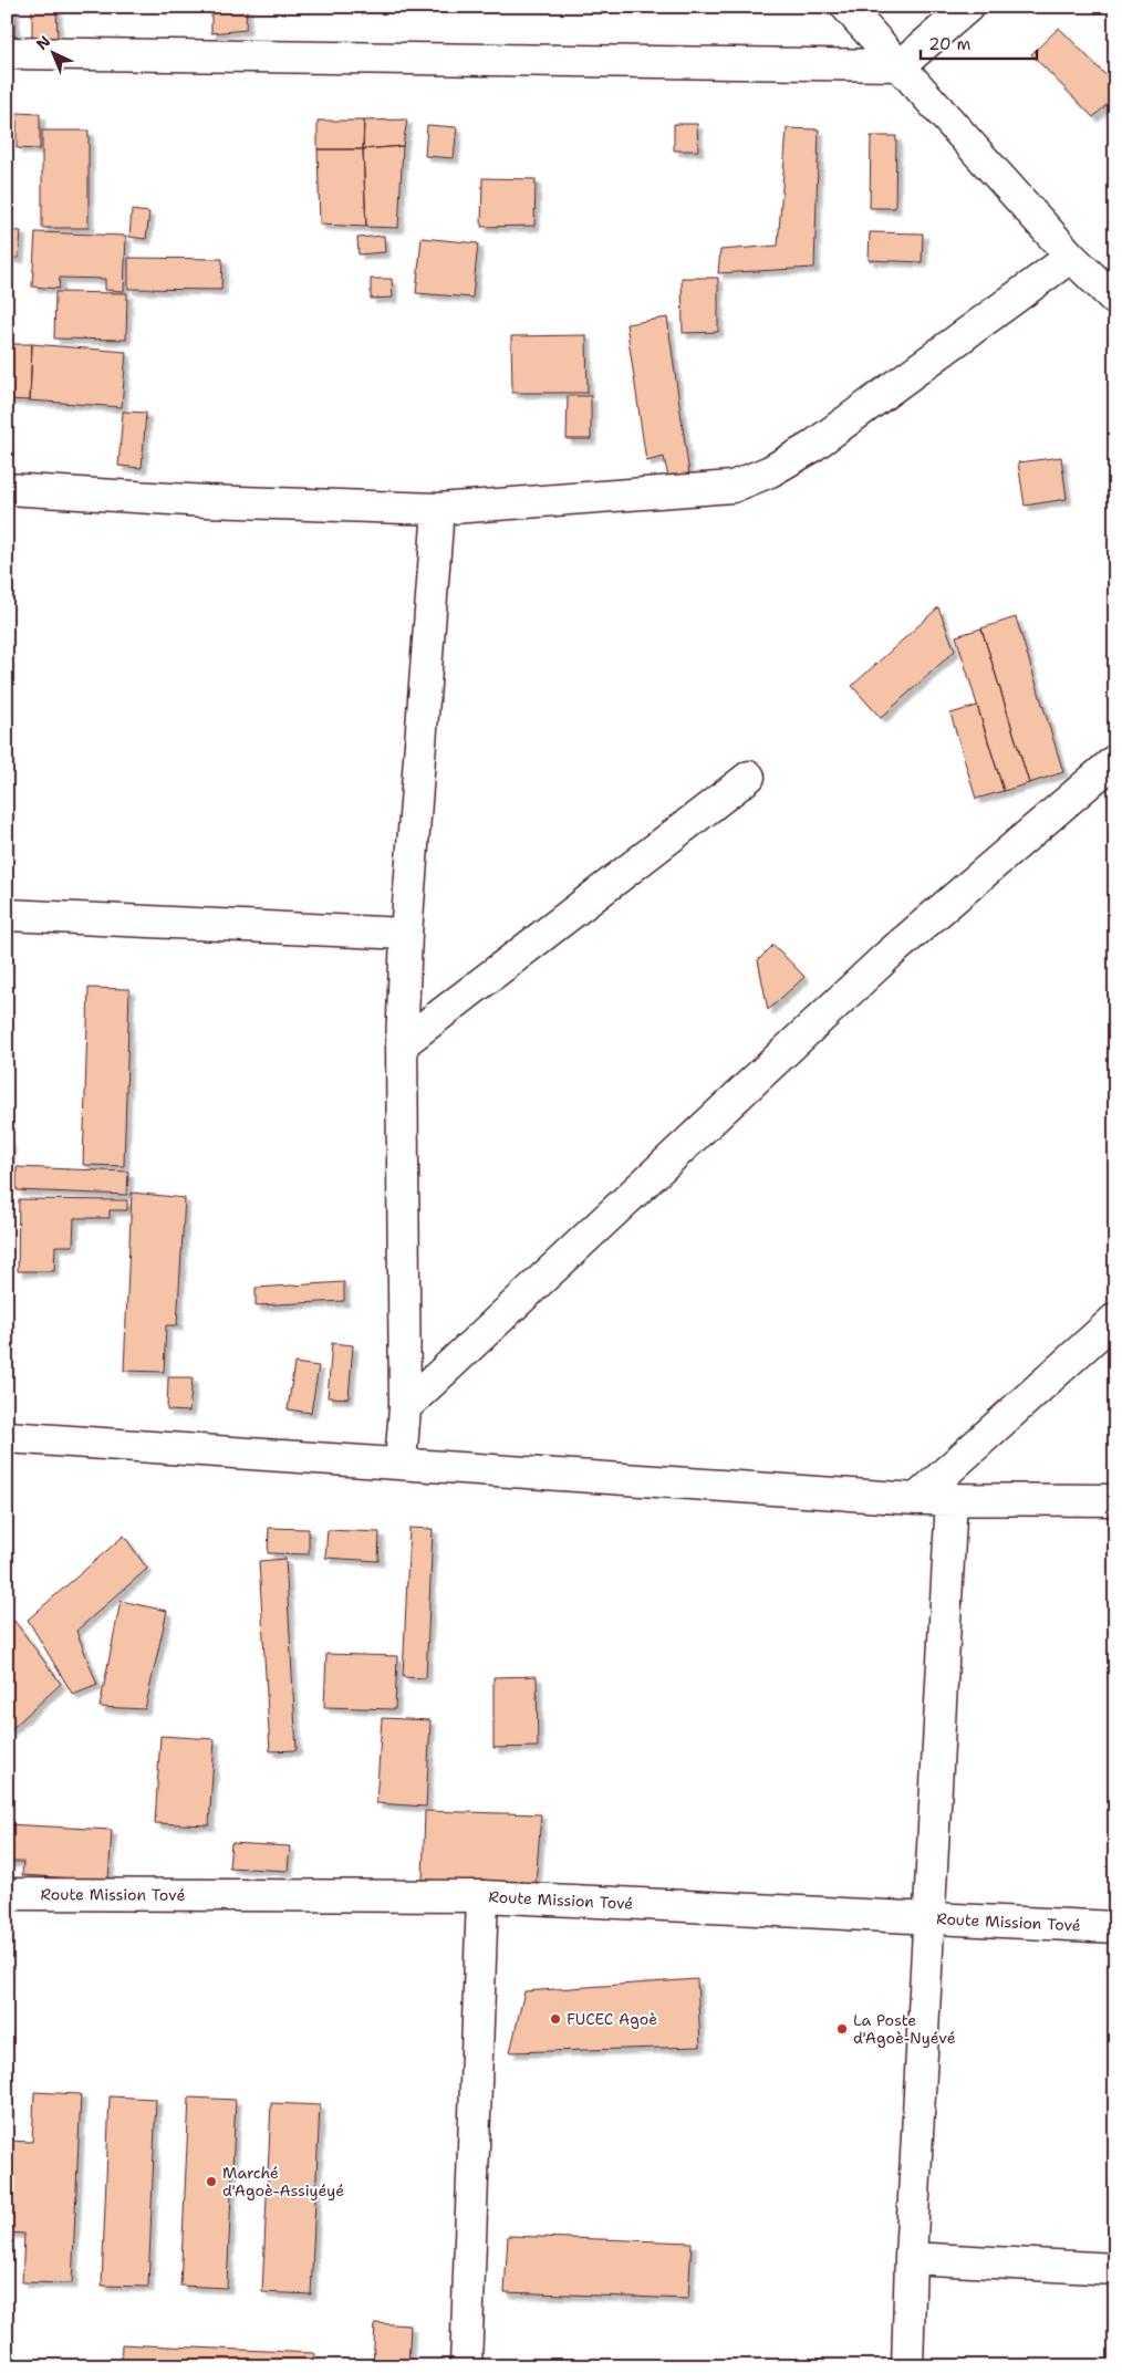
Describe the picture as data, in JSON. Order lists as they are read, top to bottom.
{
  "streets": {
    "street": ["Route Mission Tové"]
  },
  "places": ["FUCEC Agoè", "La Poste d'Agoè-Nyévé", "Marché d'Agoè-Assiyéyé"],
  "scale_bar": "20 m",
  "north": "top left"
}
